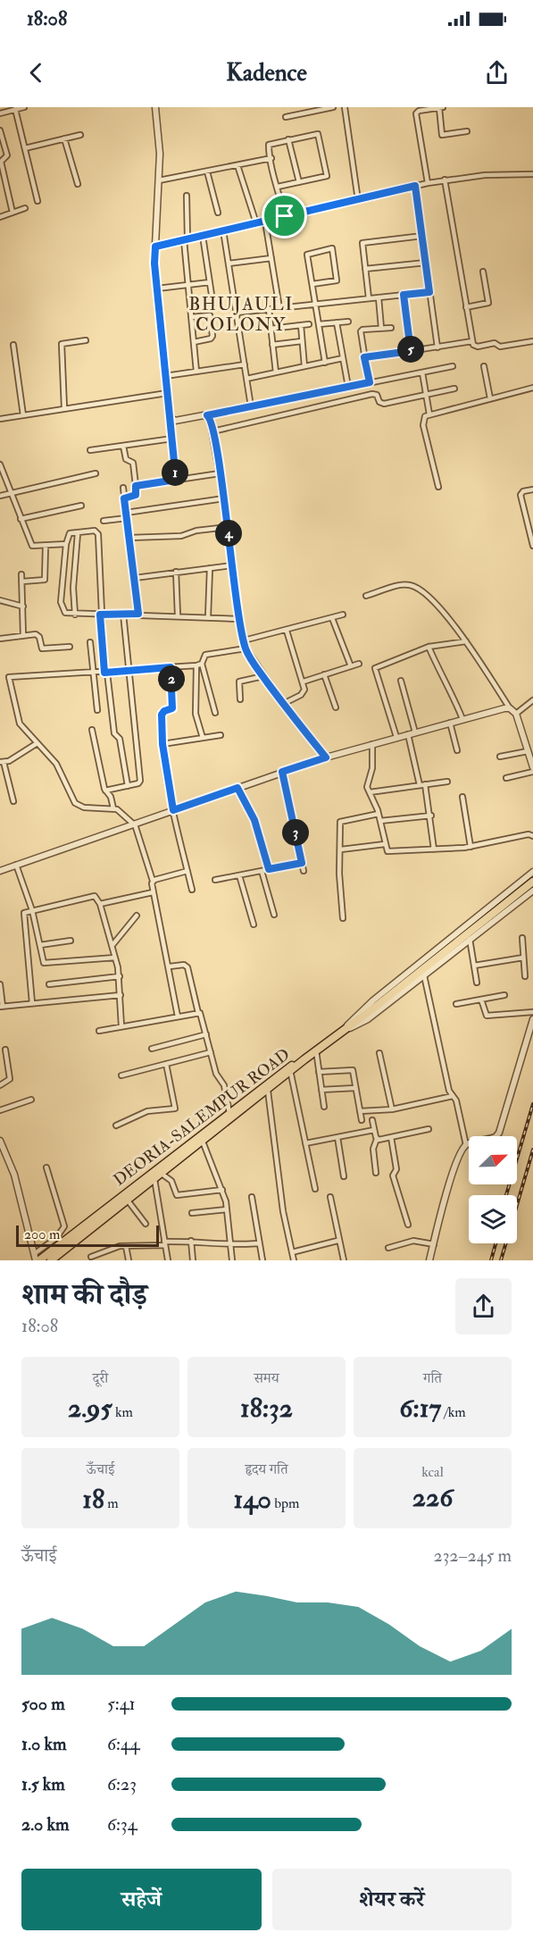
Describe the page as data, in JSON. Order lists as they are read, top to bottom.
{
  "streets": {
    "highway": ["DEORIA-SALEMPUR ROAD"]
  },
  "districts": ["BHUJAULI COLONY"],
  "scale_bar": "200 m",
  "north": "top right",
  "page": {
    "status": "18:08",
    "header": "Kadence",
    "pins": [
      "5",
      "1",
      "4",
      "2",
      "3"
    ],
    "scale": "200 m",
    "heading": ["शाम की दौड़", "18:08"],
    "stats": [
      ["दूरी", "2.95 km"],
      ["समय", "18:32"],
      ["गति", "6:17 /km"],
      ["ऊँचाई", "18 m"],
      ["हृदय गति", "140 bpm"],
      ["kcal", "226"]
    ],
    "chart": ["ऊँचाई", "232–245 m"],
    "list": [
      {
        "name": "500 m",
        "note": "5:41"
      },
      {
        "name": "1.0 km",
        "note": "6:44"
      },
      {
        "name": "1.5 km",
        "note": "6:23"
      },
      {
        "name": "2.0 km",
        "note": "6:34"
      }
    ],
    "buttons": ["सहेजें", "शेयर करें"]
  }
}
